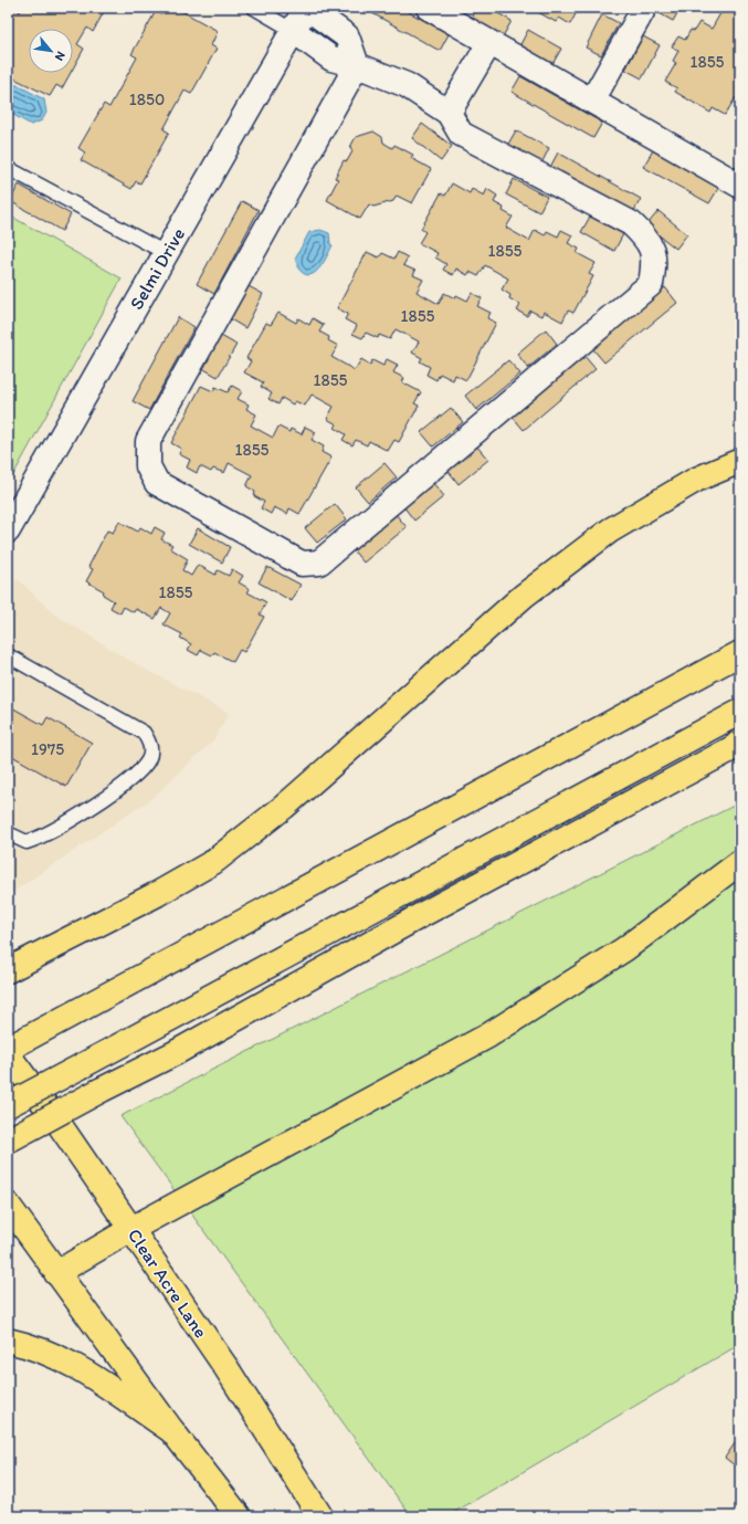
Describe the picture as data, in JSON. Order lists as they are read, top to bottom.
{
  "streets": {
    "main road": ["Clear Acre Lane"],
    "street": ["Selmi Drive"]
  },
  "house_numbers": [
    "1855",
    "1850",
    "1855",
    "1855",
    "1855",
    "1855",
    "1855",
    "1975"
  ],
  "north": "bottom right"
}
